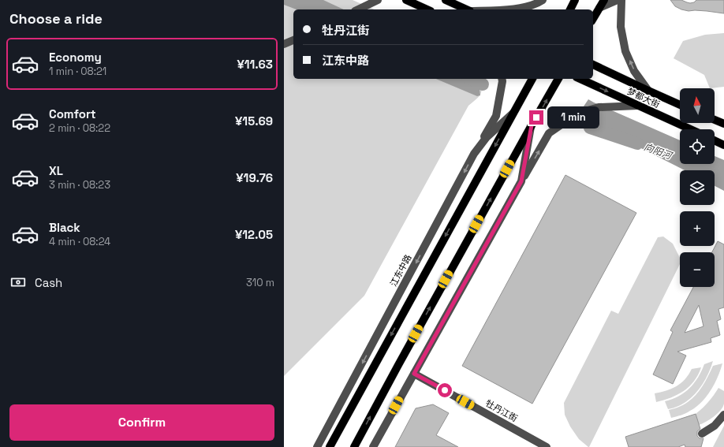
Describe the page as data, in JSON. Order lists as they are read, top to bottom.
{
  "streets": {
    "main road": ["梦都大街", "江东中路"],
    "street": ["牡丹江街"]
  },
  "water": ["向阳河"],
  "north": "top",
  "page": {
    "heading": "Choose a ride",
    "banner": ["牡丹江街", "江东中路"],
    "list": [
      {
        "name": "Economy",
        "note": "1 min · 08:21",
        "value": "¥11.63"
      },
      {
        "name": "Comfort",
        "note": "2 min · 08:22",
        "value": "¥15.69"
      },
      {
        "name": "XL",
        "note": "3 min · 08:23",
        "value": "¥19.76"
      },
      {
        "name": "Black",
        "note": "4 min · 08:24",
        "value": "¥12.05"
      }
    ],
    "map_buttons": ["+", "−"],
    "bubble": "1 min",
    "pay": ["Cash", "310 m"],
    "buttons": "Confirm"
  }
}
